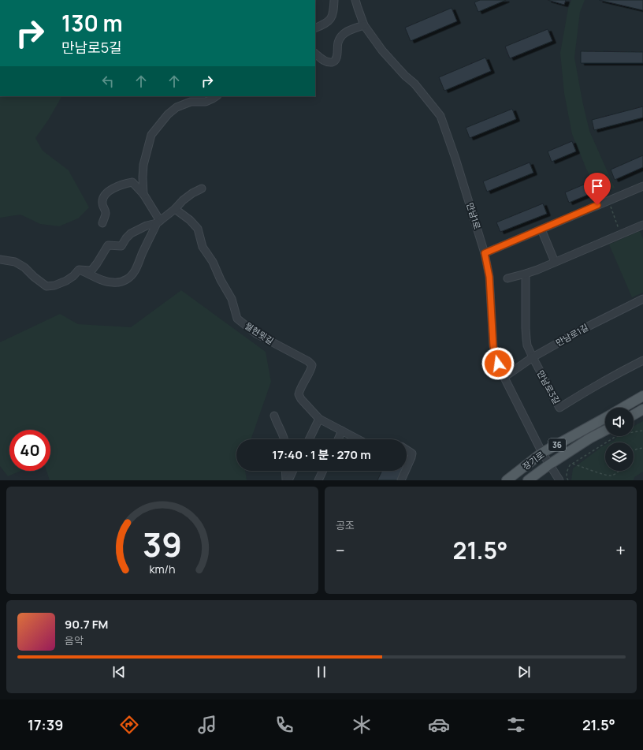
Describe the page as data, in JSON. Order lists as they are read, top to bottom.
{
  "streets": {
    "main road": ["36", "장기로"],
    "street": [
      "만남1로",
      "월현윗길",
      "만남로1길",
      "만남로3길"
    ]
  },
  "crossings": [
    ["만남1로", "만남로1길"],
    ["만남1로", "장기로"],
    ["만남로1길", "만남로3길"]
  ],
  "page": {
    "turn": ["130 m", "만남로5길"],
    "limit": "40",
    "trip": "17:40 · 1 분 · 270 m",
    "tile": "공조",
    "heat": ["−", "21.5°", "+"],
    "song": ["90.7 FM", "음악"],
    "tabs": ["17:39", "21.5°"],
    "gauge": ["39", "km/h"]
  }
}
